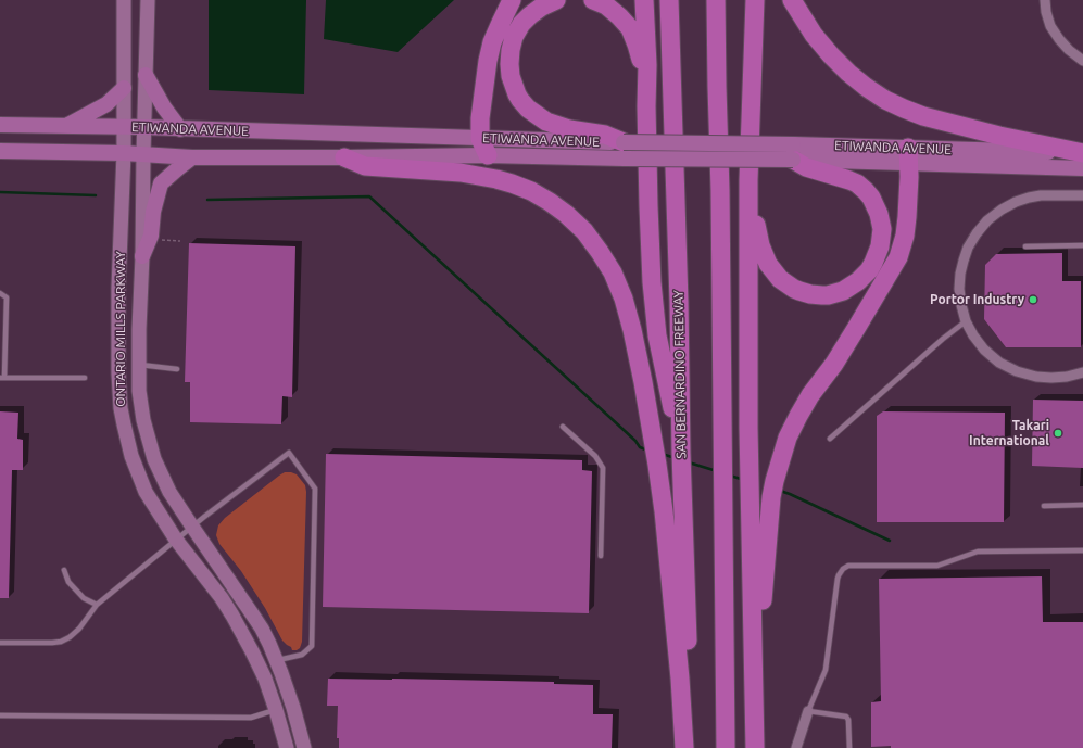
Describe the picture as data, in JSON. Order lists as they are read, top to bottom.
{
  "streets": {
    "highway": ["SAN BERNARDINO FREEWAY"],
    "main road": ["ETIWANDA AVENUE", "ONTARIO MILLS PARKWAY"]
  },
  "crossings": [
    ["ETIWANDA AVENUE", "ONTARIO MILLS PARKWAY"]
  ],
  "places": ["Portor Industry", "Takari International"]
}
